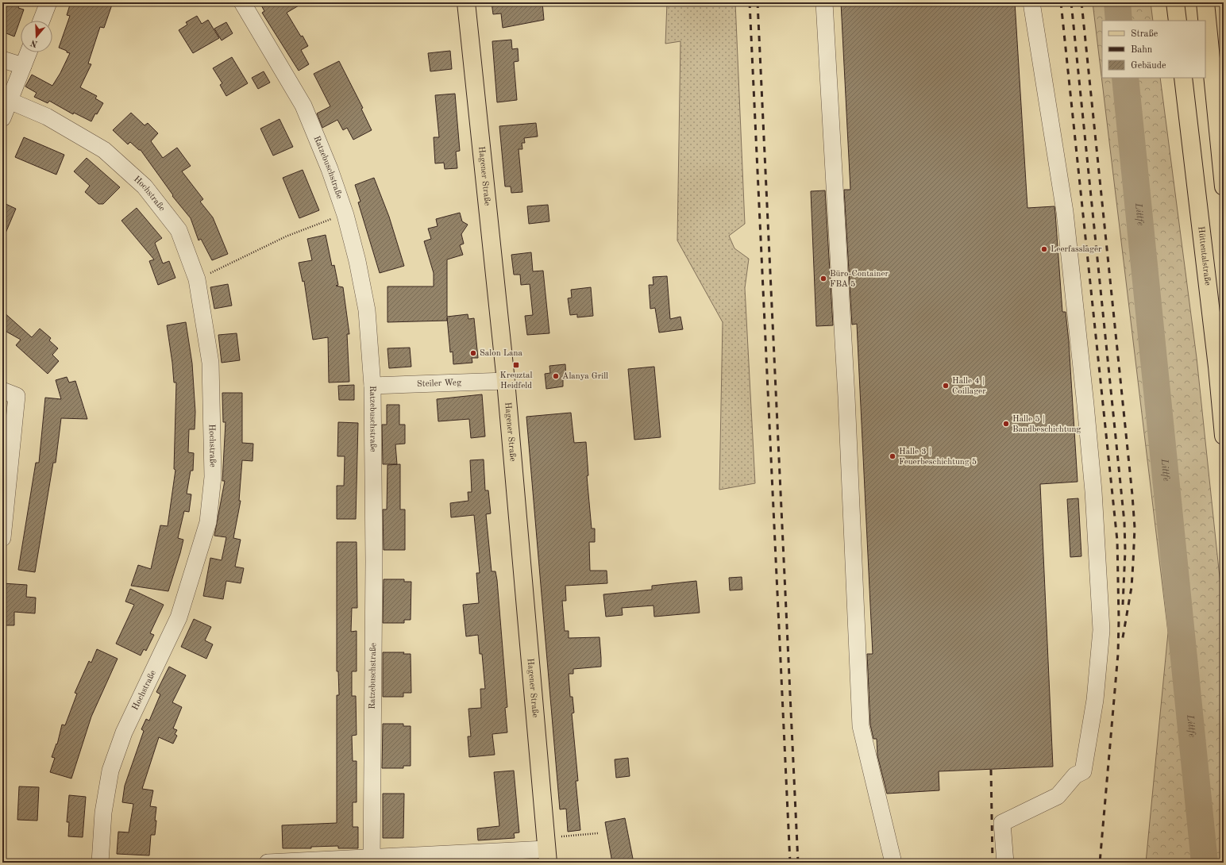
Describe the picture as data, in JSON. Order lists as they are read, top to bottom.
{
  "streets": {
    "main road": ["Hagener Straße", "Hüttentalstraße"],
    "street": ["Ratzebuschstraße", "Hochstraße", "Steiler Weg"]
  },
  "crossings": [
    ["Ratzebuschstraße", "Steiler Weg"],
    ["Hagener Straße", "Steiler Weg"]
  ],
  "water": ["Littfe"],
  "places": {
    "other": [
      "Leerfasslager",
      "Büro-Container FBA 5",
      "Salon Lana",
      "Alanya Grill",
      "Halle 4 | Coillager",
      "Halle 5 | Bandbeschichtung",
      "Halle 3 | Feuerbeschichtung 5"
    ],
    "transit": ["Kreuztal Heidfeld"]
  },
  "legend": ["Straße", "Bahn", "Gebäude"],
  "north": "bottom"
}
